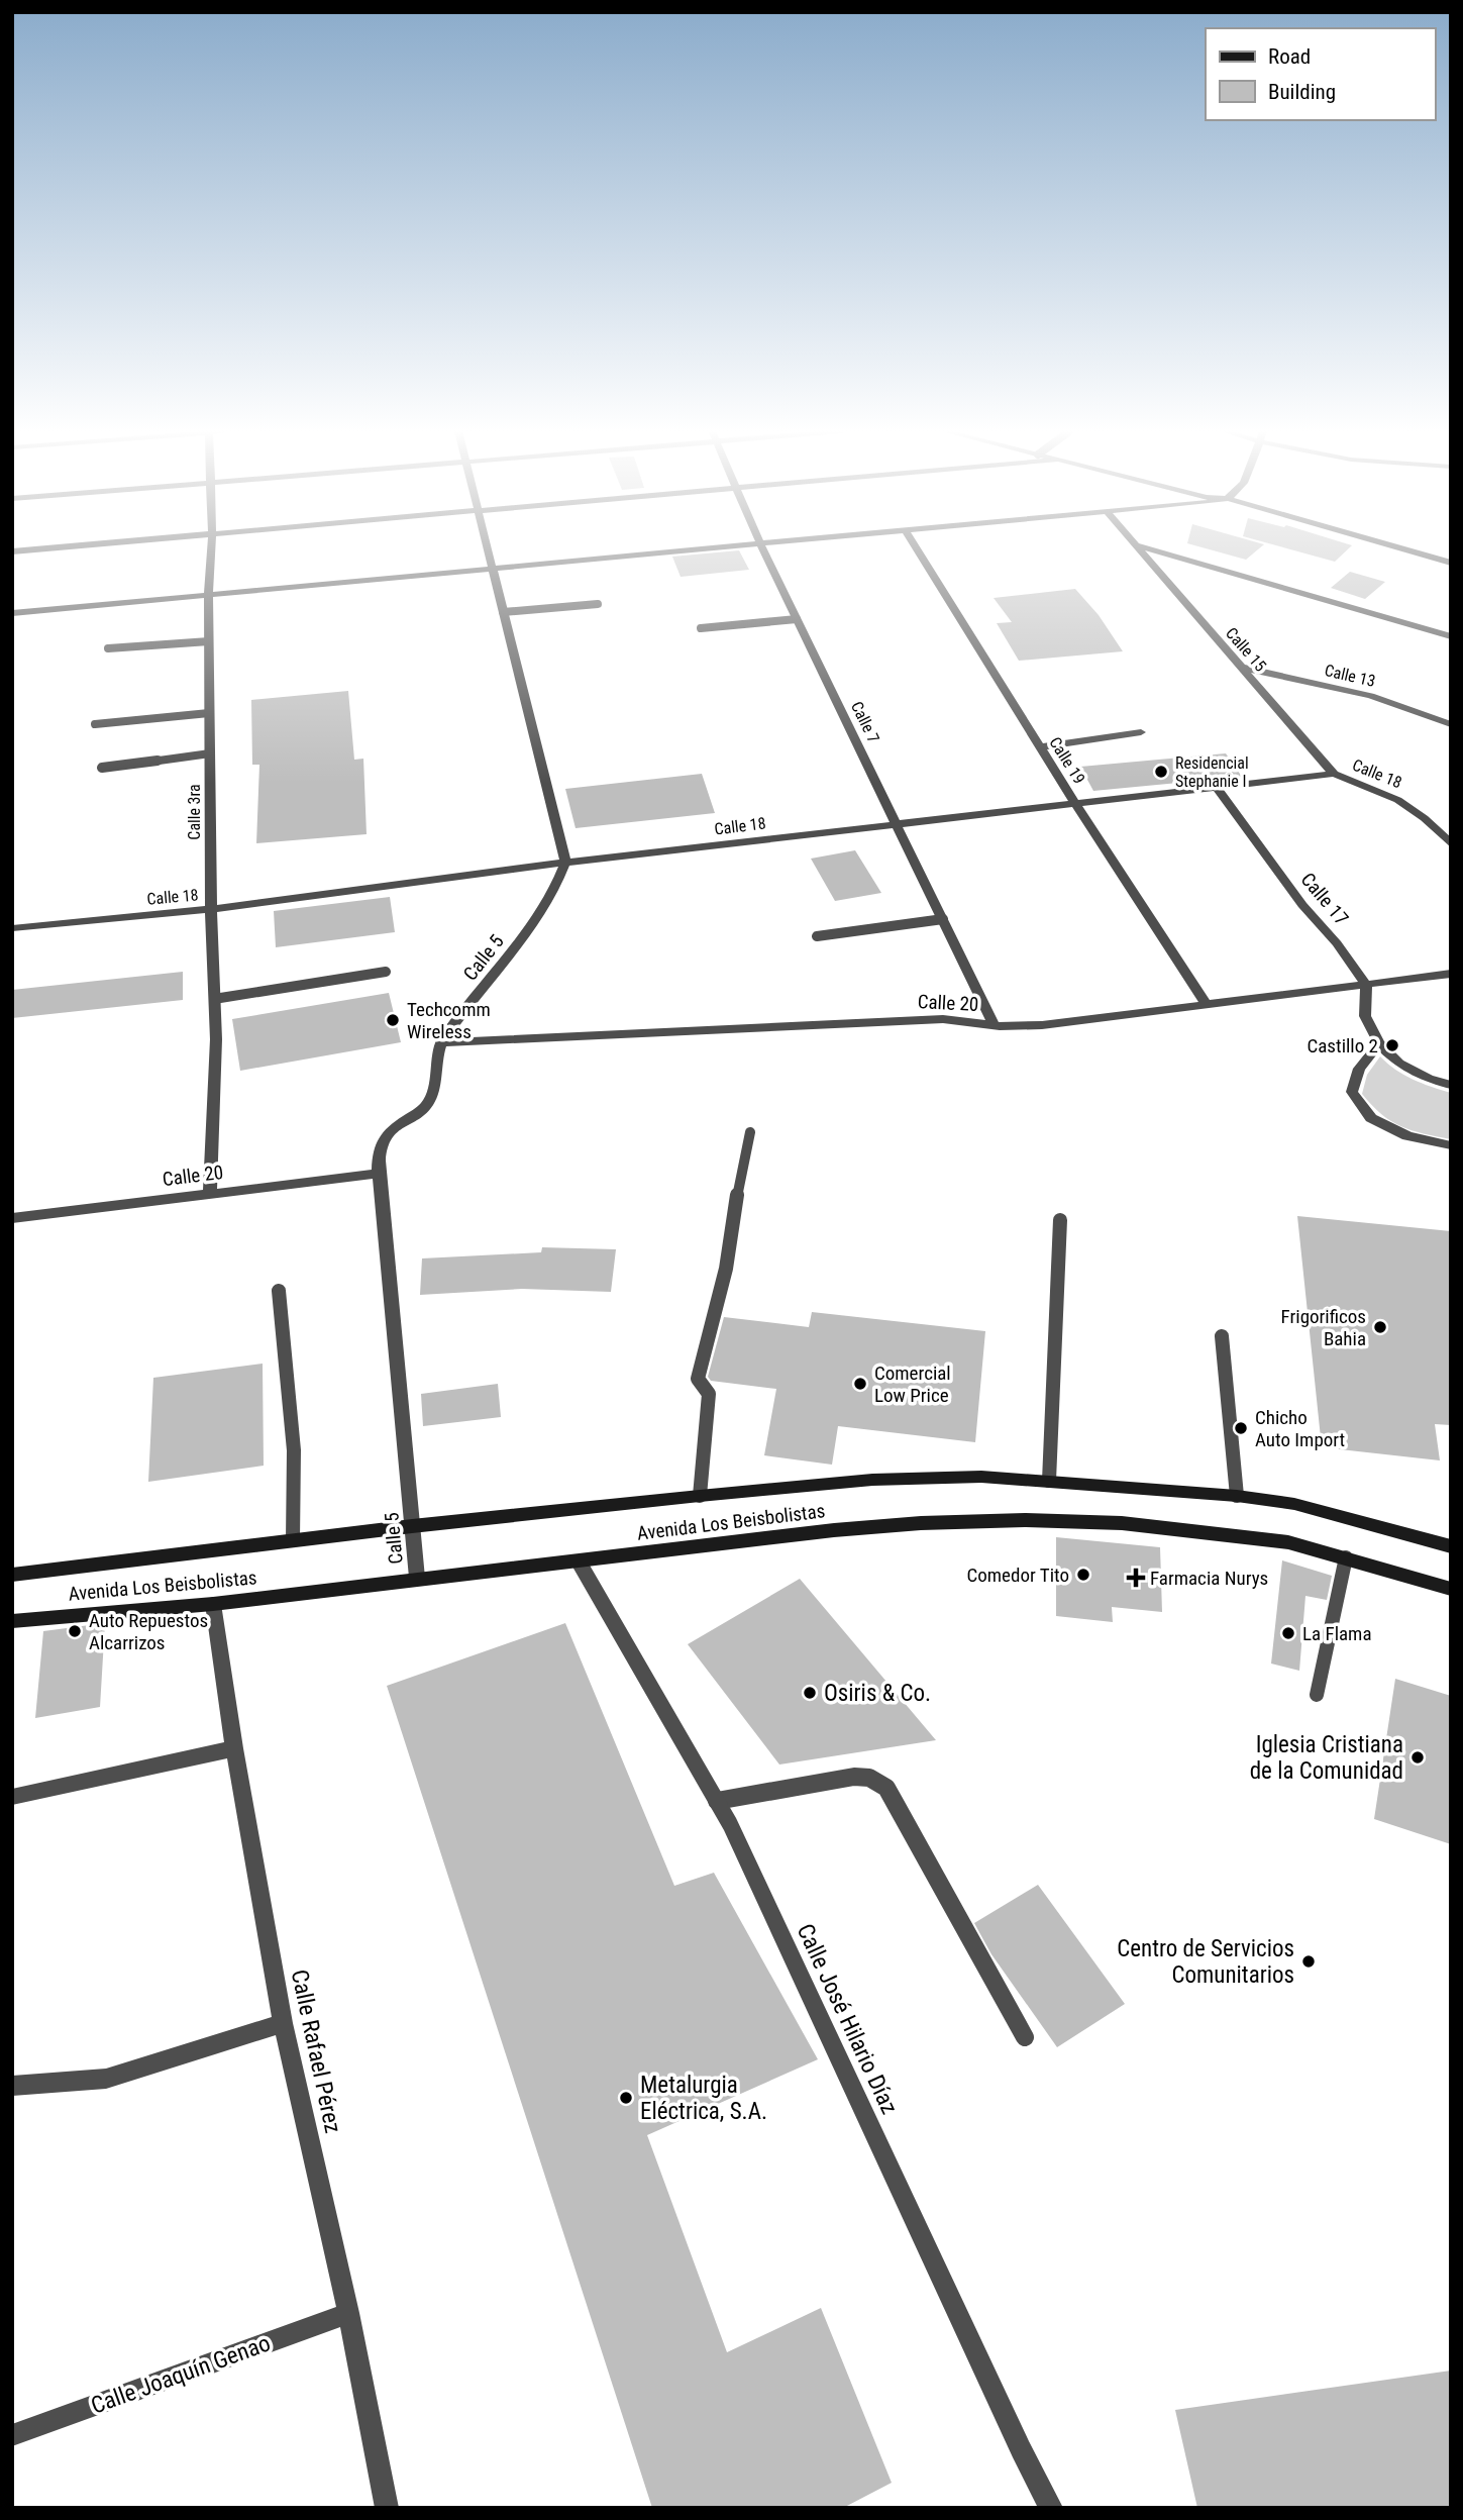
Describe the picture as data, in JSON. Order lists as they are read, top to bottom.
{
  "streets": {
    "main road": ["Avenida Los Beisbolistas"],
    "street": [
      "Calle 15",
      "Calle 13",
      "Calle 7",
      "Calle 19",
      "Calle 18",
      "Calle 3ra",
      "Calle 17",
      "Calle 5",
      "Calle 20",
      "Calle José Hilario Díaz",
      "Calle Rafael Pérez",
      "Calle Joaquín Genao"
    ]
  },
  "crossings": [
    ["Calle 15", "Calle 13"],
    ["Calle 15", "Calle 18"],
    ["Calle 7", "Calle 18"],
    ["Calle 7", "Calle 20"],
    ["Calle 19", "Calle 18"],
    ["Calle 19", "Calle 20"],
    ["Calle 18", "Calle 3ra"],
    ["Calle 18", "Calle 17"],
    ["Calle 18", "Calle 5"],
    ["Calle 3ra", "Calle 20"],
    ["Calle 17", "Calle 20"],
    ["Calle 5", "Calle 20"],
    ["Calle 5", "Avenida Los Beisbolistas"],
    ["Avenida Los Beisbolistas", "Calle José Hilario Díaz"],
    ["Avenida Los Beisbolistas", "Calle Rafael Pérez"],
    ["Calle Rafael Pérez", "Calle Joaquín Genao"]
  ],
  "places": {
    "other": [
      "Residencial Stephanie I",
      "Techcomm Wireless",
      "Castillo 2",
      "Frigorificos Bahia",
      "Comercial Low Price",
      "Chicho Auto Import",
      "Comedor Tito",
      "Auto Repuestos Alcarrizos",
      "La Flama",
      "Osiris & Co.",
      "Iglesia Cristiana de la Comunidad",
      "Centro de Servicios Comunitarios",
      "Metalurgia Eléctrica, S.A."
    ],
    "health": ["Farmacia Nurys"]
  },
  "legend": ["Road", "Building"]
}
